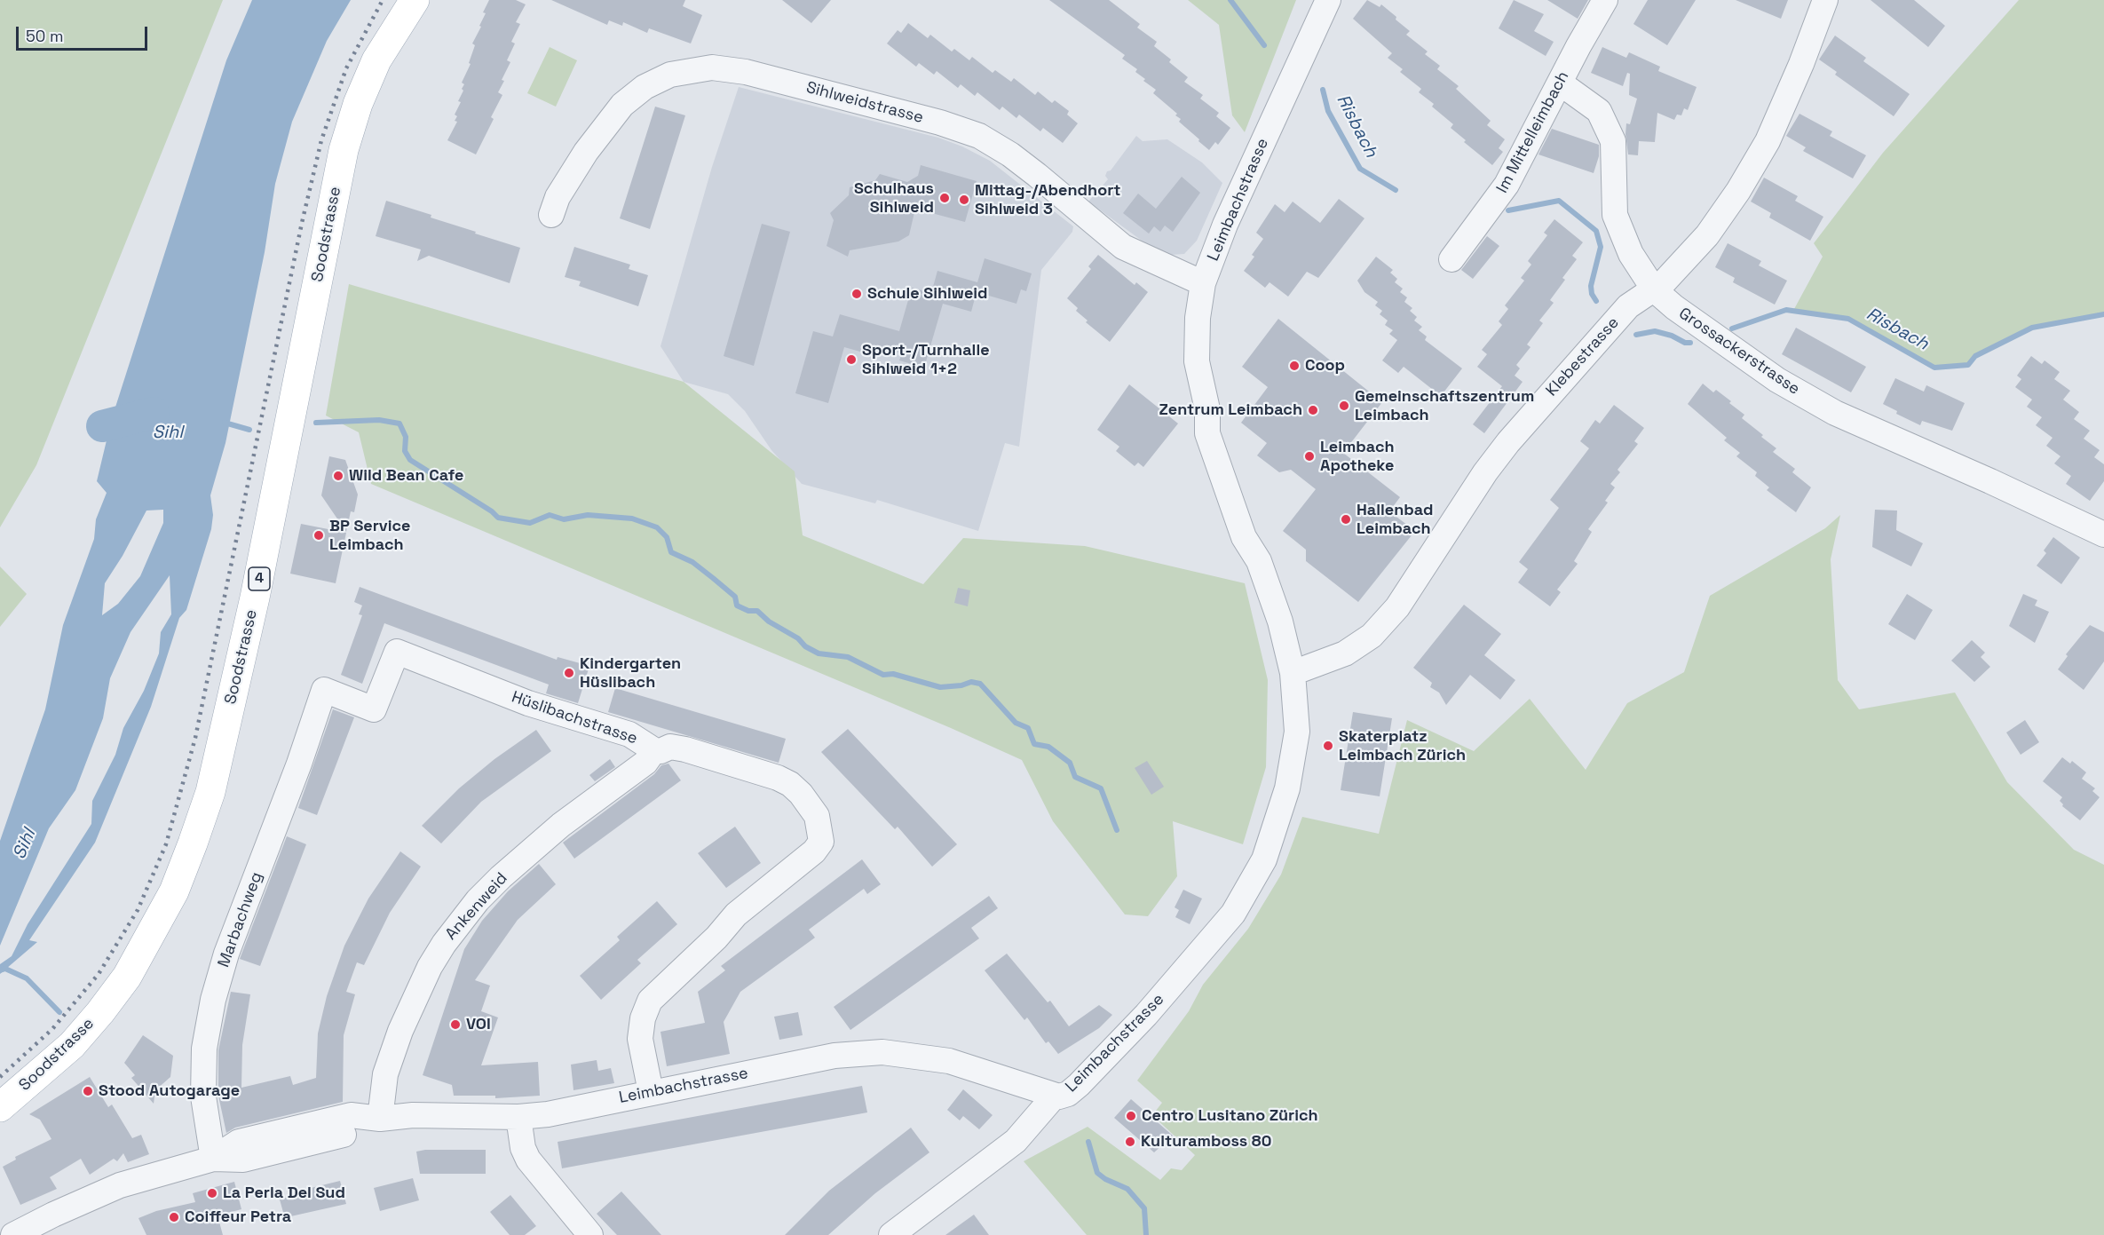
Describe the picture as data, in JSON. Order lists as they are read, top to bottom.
{
  "streets": {
    "main road": ["Soodstrasse", "4"],
    "street": [
      "Sihlweidstrasse",
      "Im Mittelleimbach",
      "Leimbachstrasse",
      "Grossackerstrasse",
      "Klebestrasse",
      "Hüslibachstrasse",
      "Ankenweid",
      "Marbachweg"
    ]
  },
  "crossings": [
    ["Sihlweidstrasse", "Leimbachstrasse"],
    ["Im Mittelleimbach", "Grossackerstrasse"],
    ["Leimbachstrasse", "Klebestrasse"],
    ["Leimbachstrasse", "Hüslibachstrasse"],
    ["Leimbachstrasse", "Ankenweid"],
    ["Leimbachstrasse", "Marbachweg"],
    ["Grossackerstrasse", "Klebestrasse"],
    ["Hüslibachstrasse", "Ankenweid"],
    ["Hüslibachstrasse", "Marbachweg"]
  ],
  "water": ["Risbach", "Sihl"],
  "places": [
    "Schulhaus Sihlweid",
    "Mittag-/Abendhort Sihlweid 3",
    "Schule Sihlweid",
    "Sport-/Turnhalle Sihlweid 1+2",
    "Coop",
    "Gemeinschaftszentrum Leimbach",
    "Zentrum Leimbach",
    "Leimbach Apotheke",
    "Wild Bean Cafe",
    "Hallenbad Leimbach",
    "BP Service Leimbach",
    "Kindergarten Hüslibach",
    "Skaterplatz Leimbach Zürich",
    "VOI",
    "Stood Autogarage",
    "Centro Lusitano Zürich",
    "Kulturamboss 80",
    "La Perla Del Sud",
    "Coiffeur Petra"
  ],
  "scale_bar": "50 m"
}
